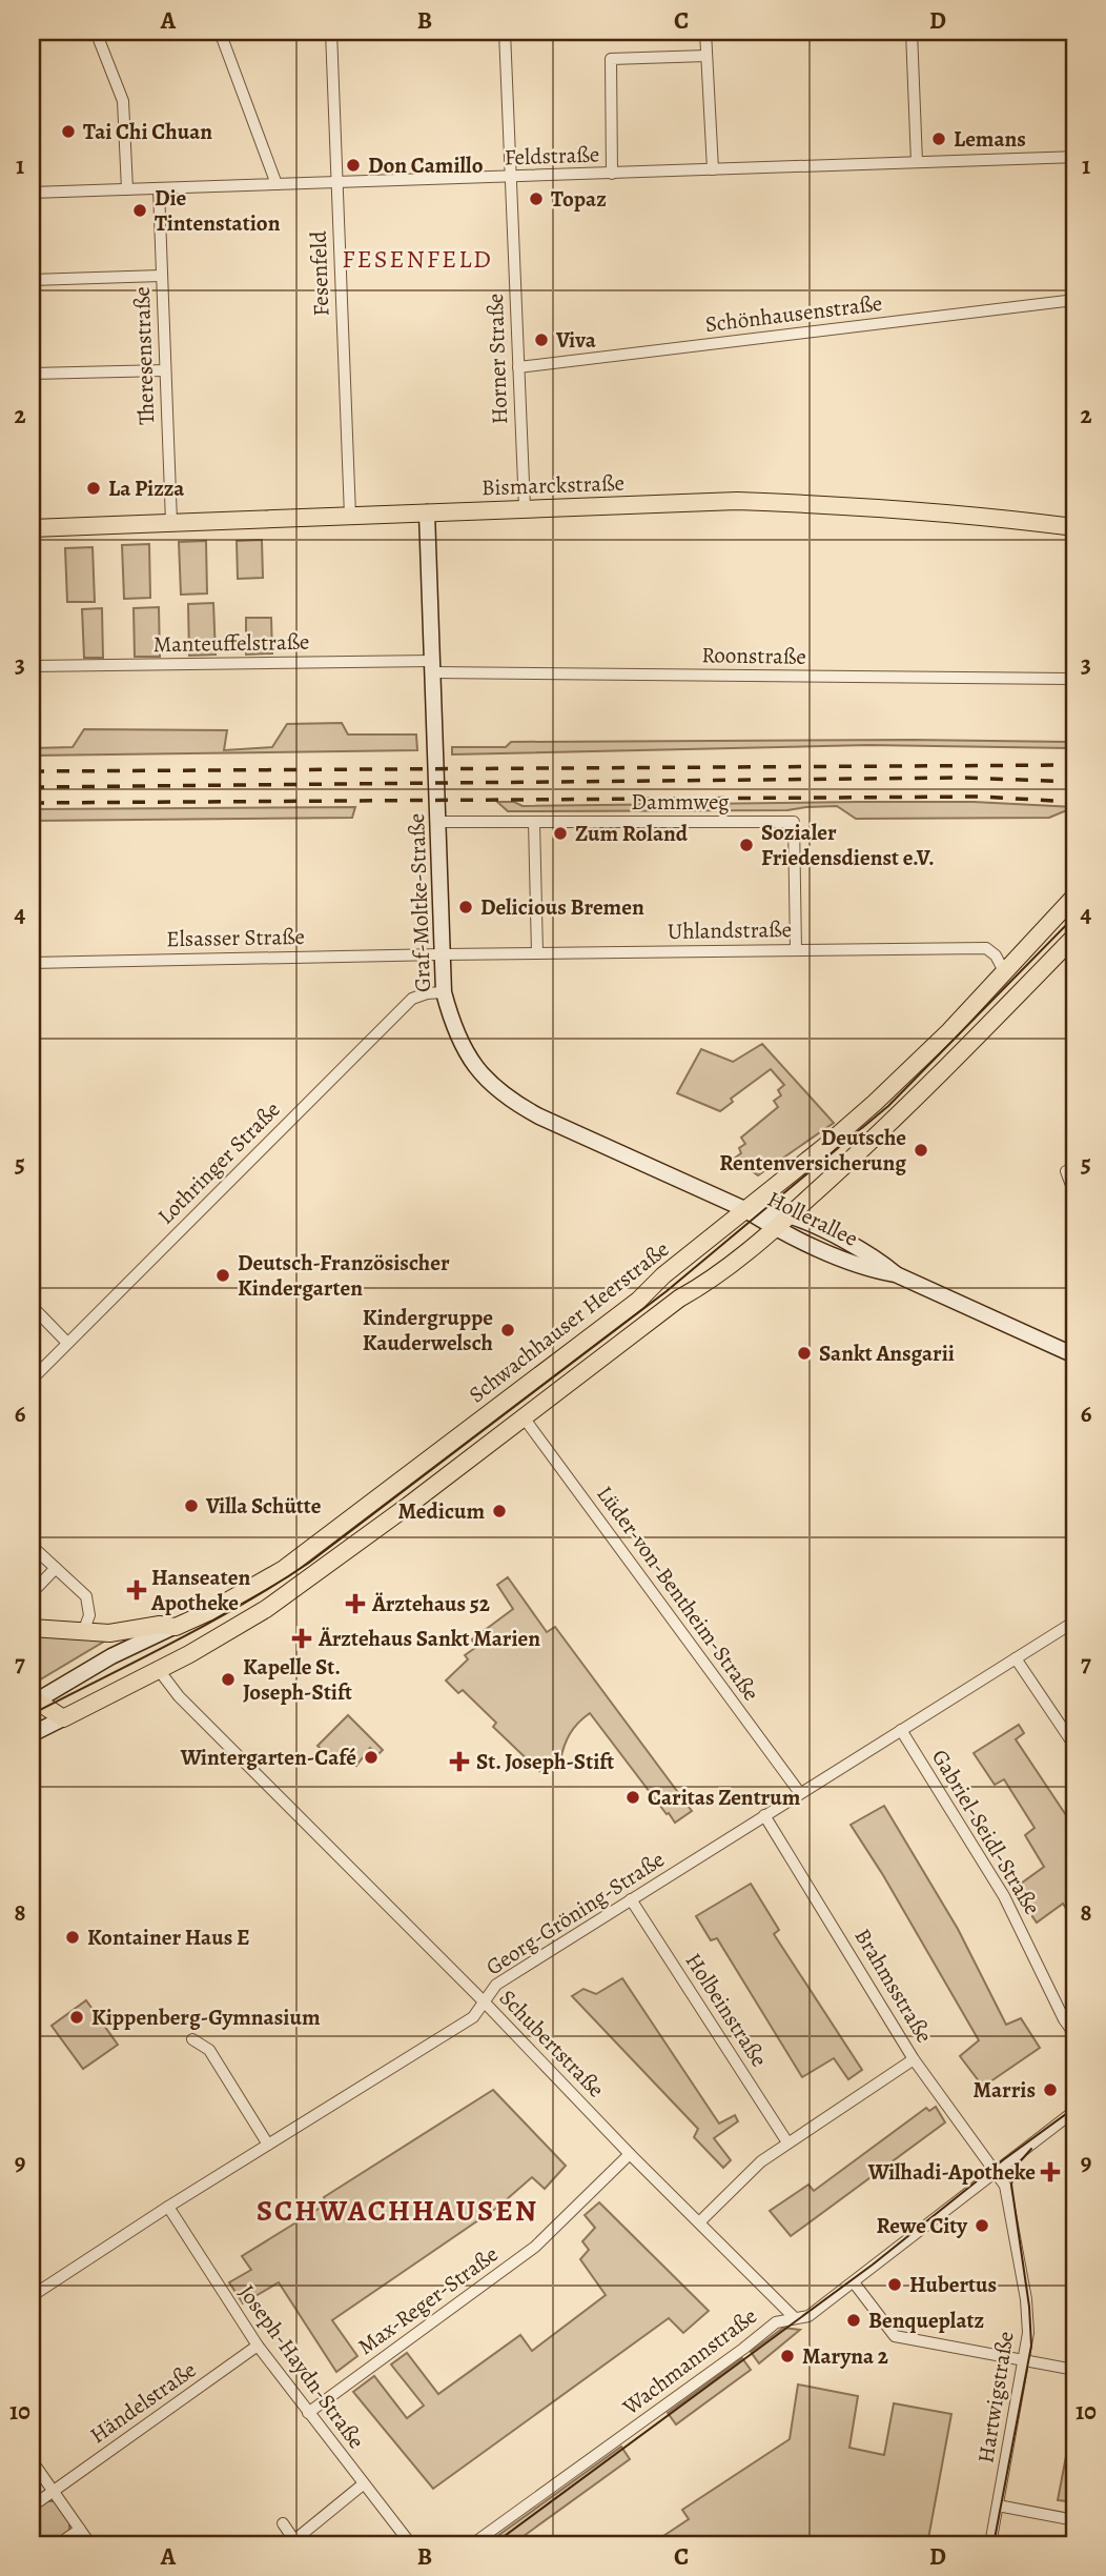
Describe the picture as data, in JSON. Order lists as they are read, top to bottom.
{
  "streets": {
    "main road": [
      "Bismarckstraße",
      "Graf-Moltke-Straße",
      "Hollerallee",
      "Schwachhauser Heerstraße"
    ],
    "street": [
      "Feldstraße",
      "Fesenfeld",
      "Schönhausenstraße",
      "Theresenstraße",
      "Horner Straße",
      "Manteuffelstraße",
      "Roonstraße",
      "Dammweg",
      "Uhlandstraße",
      "Elsasser Straße",
      "Lothringer Straße",
      "Lüder-von-Bentheim-Straße",
      "Gabriel-Seidl-Straße",
      "Georg-Gröning-Straße",
      "Brahmsstraße",
      "Holbeinstraße",
      "Schubertstraße",
      "Max-Reger-Straße",
      "Wachmannstraße",
      "Joseph-Haydn-Straße",
      "Hartwigstraße",
      "Händelstraße"
    ]
  },
  "crossings": [
    ["Feldstraße", "Fesenfeld"],
    ["Feldstraße", "Theresenstraße"],
    ["Feldstraße", "Horner Straße"],
    ["Fesenfeld", "Bismarckstraße"],
    ["Schönhausenstraße", "Horner Straße"],
    ["Theresenstraße", "Bismarckstraße"],
    ["Horner Straße", "Bismarckstraße"],
    ["Bismarckstraße", "Graf-Moltke-Straße"],
    ["Manteuffelstraße", "Roonstraße"],
    ["Manteuffelstraße", "Graf-Moltke-Straße"],
    ["Roonstraße", "Graf-Moltke-Straße"],
    ["Dammweg", "Graf-Moltke-Straße"],
    ["Dammweg", "Uhlandstraße"],
    ["Graf-Moltke-Straße", "Uhlandstraße"],
    ["Graf-Moltke-Straße", "Elsasser Straße"],
    ["Graf-Moltke-Straße", "Lothringer Straße"],
    ["Graf-Moltke-Straße", "Hollerallee"],
    ["Graf-Moltke-Straße", "Schwachhauser Heerstraße"],
    ["Uhlandstraße", "Elsasser Straße"],
    ["Uhlandstraße", "Schwachhauser Heerstraße"],
    ["Hollerallee", "Schwachhauser Heerstraße"],
    ["Lüder-von-Bentheim-Straße", "Georg-Gröning-Straße"],
    ["Gabriel-Seidl-Straße", "Georg-Gröning-Straße"],
    ["Georg-Gröning-Straße", "Brahmsstraße"],
    ["Georg-Gröning-Straße", "Holbeinstraße"],
    ["Georg-Gröning-Straße", "Schubertstraße"],
    ["Georg-Gröning-Straße", "Joseph-Haydn-Straße"],
    ["Brahmsstraße", "Wachmannstraße"],
    ["Brahmsstraße", "Hartwigstraße"],
    ["Schubertstraße", "Max-Reger-Straße"],
    ["Schubertstraße", "Wachmannstraße"],
    ["Max-Reger-Straße", "Joseph-Haydn-Straße"],
    ["Wachmannstraße", "Hartwigstraße"],
    ["Joseph-Haydn-Straße", "Händelstraße"]
  ],
  "districts": ["FESENFELD", "SCHWACHHAUSEN"],
  "places": {
    "other": [
      "Tai Chi Chuan",
      "Lemans",
      "Don Camillo",
      "Topaz",
      "Die Tintenstation",
      "Viva",
      "La Pizza",
      "Zum Roland",
      "Sozialer Friedensdienst e.V.",
      "Delicious Bremen",
      "Deutsche Rentenversicherung",
      "Deutsch-Französischer Kindergarten",
      "Kindergruppe Kauderwelsch",
      "Sankt Ansgarii",
      "Villa Schütte",
      "Medicum",
      "Kapelle St. Joseph-Stift",
      "Wintergarten-Café",
      "Caritas Zentrum",
      "Kontainer Haus E",
      "Kippenberg-Gymnasium",
      "Marris",
      "Rewe City",
      "Hubertus",
      "Benqueplatz",
      "Maryna 2"
    ],
    "health": [
      "Hanseaten Apotheke",
      "Ärztehaus 52",
      "Ärztehaus Sankt Marien",
      "St. Joseph-Stift",
      "Wilhadi-Apotheke"
    ]
  },
  "grid": {
    "columns": [
      "A",
      "B",
      "C",
      "D"
    ],
    "rows": [
      "1",
      "2",
      "3",
      "4",
      "5",
      "6",
      "7",
      "8",
      "9",
      "10"
    ]
  }
}
